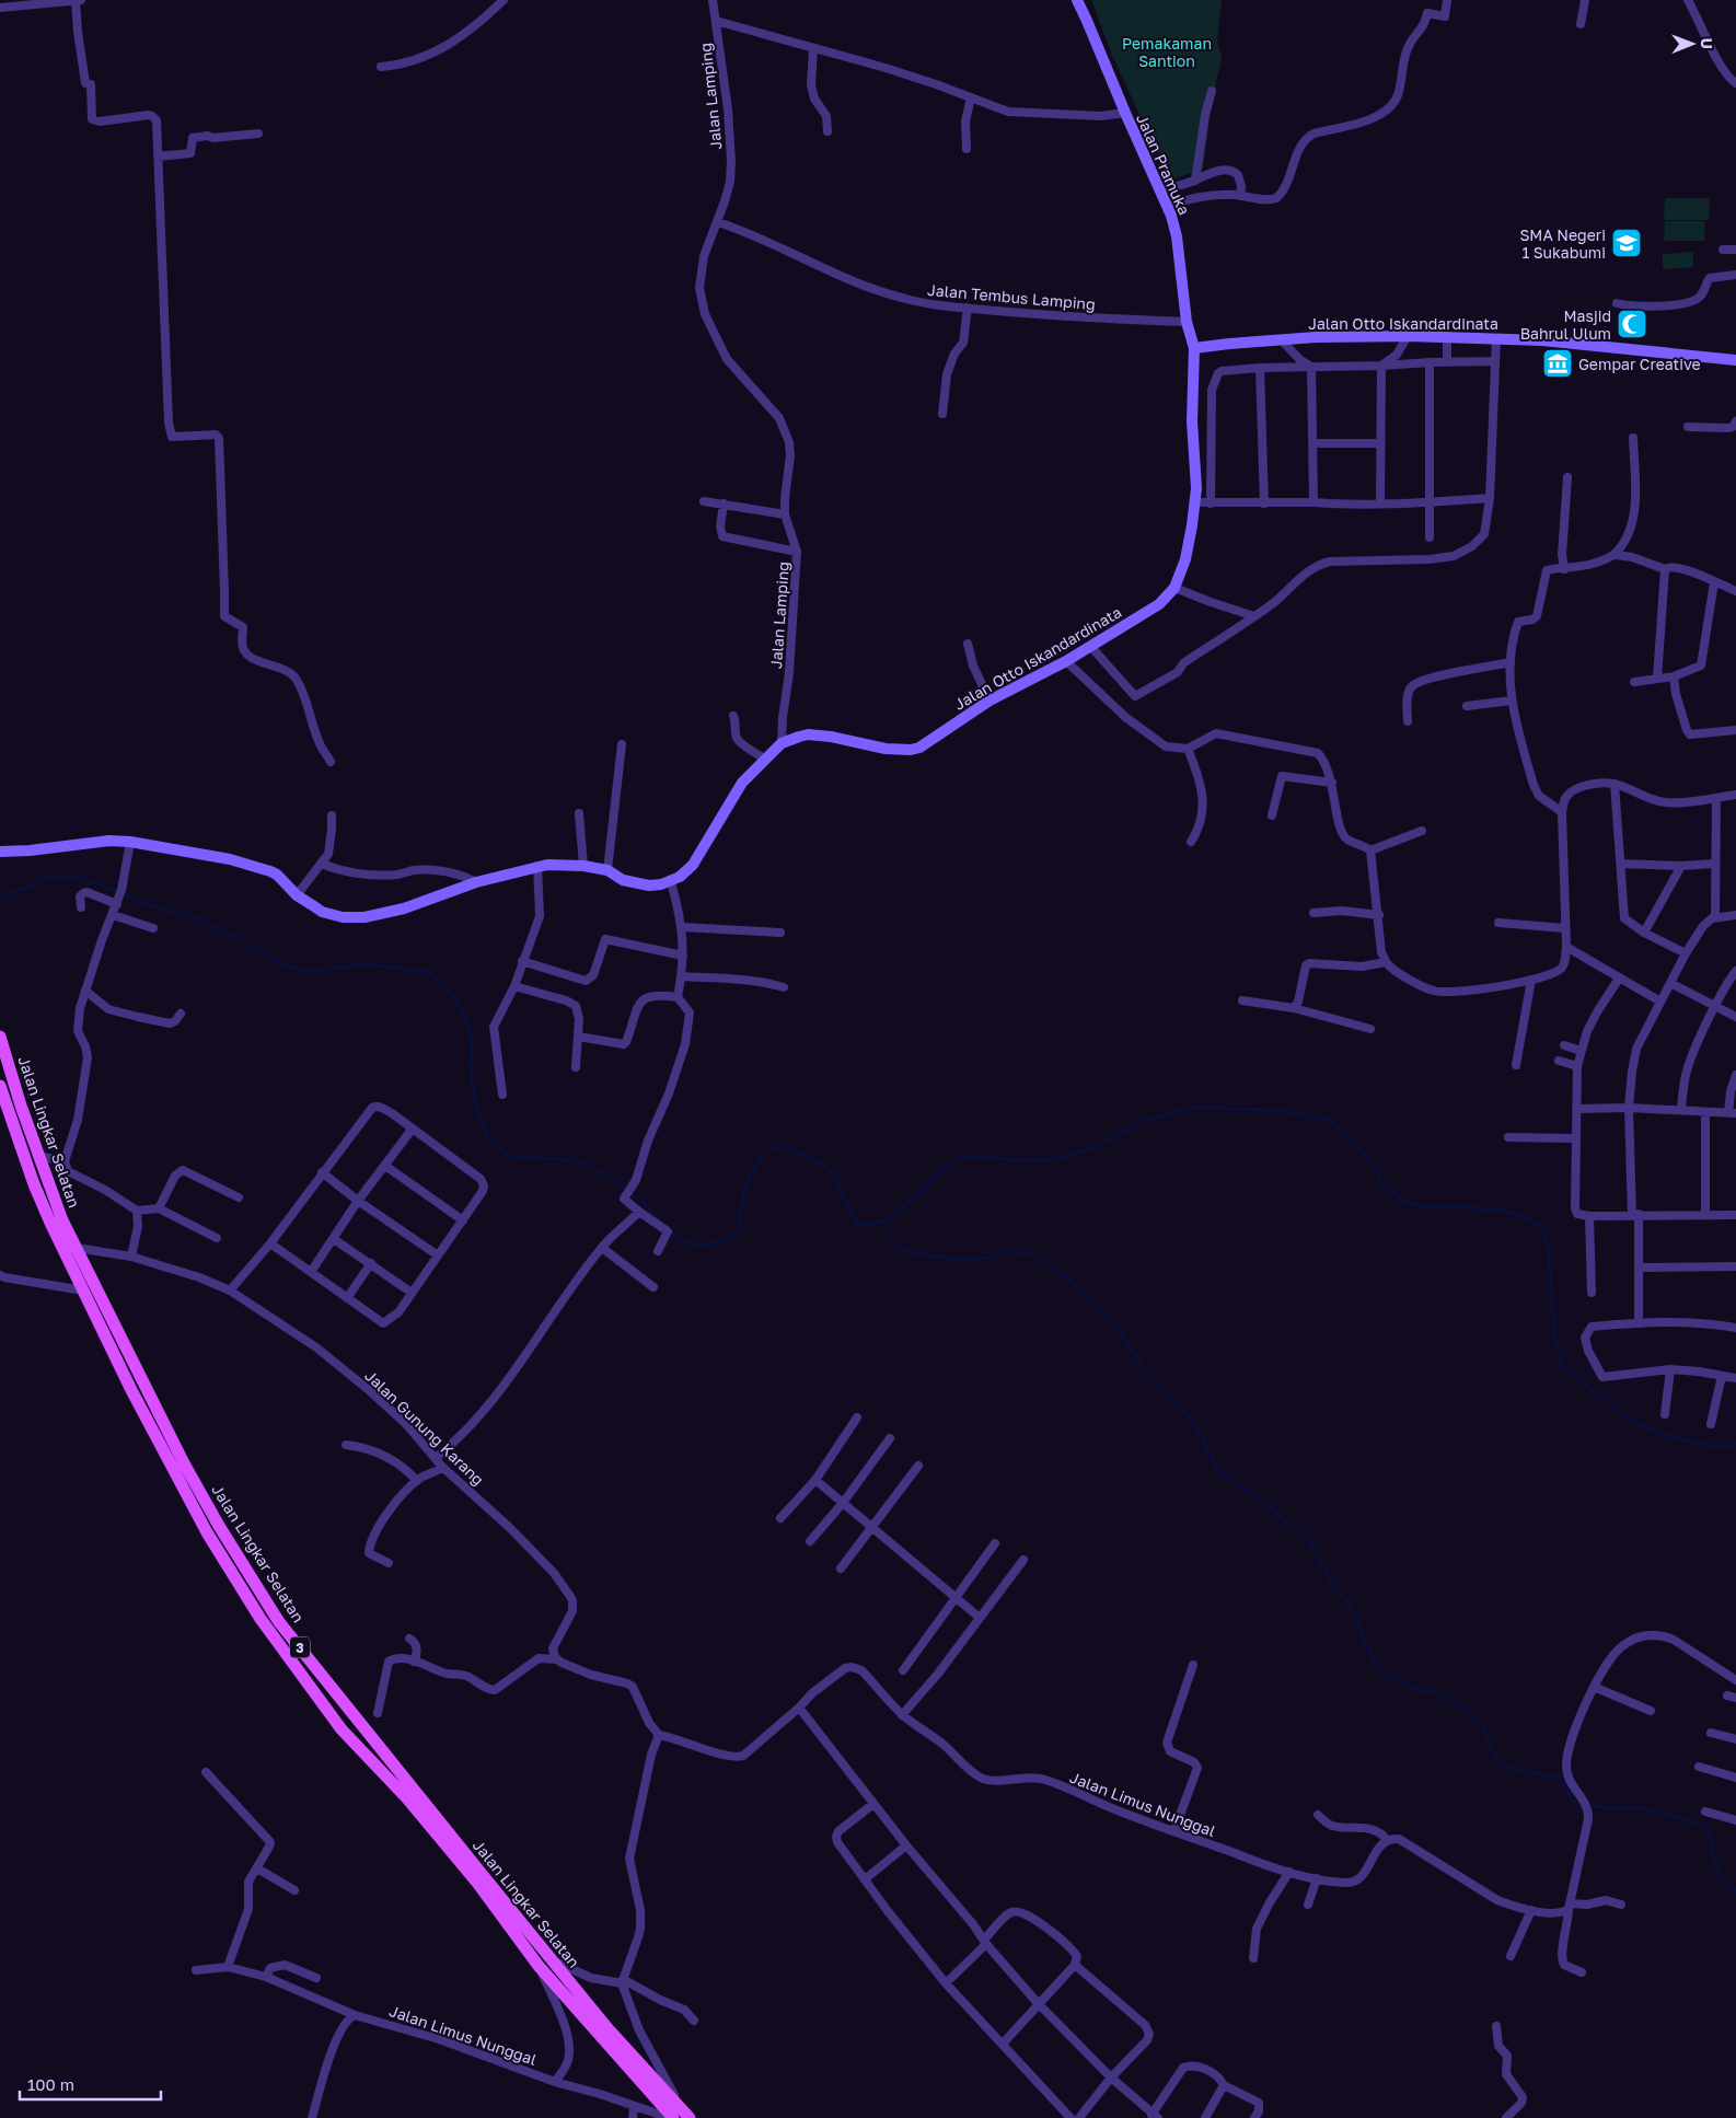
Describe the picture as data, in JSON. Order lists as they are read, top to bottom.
{
  "streets": {
    "main road": [
      "Jalan Pramuka",
      "Jalan Otto Iskandardinata",
      "Jalan Lingkar Selatan",
      "3"
    ],
    "street": [
      "Jalan Lamping",
      "Jalan Tembus Lamping",
      "Jalan Gunung Karang",
      "Jalan Limus Nunggal"
    ]
  },
  "crossings": [
    ["Jalan Lamping", "Jalan Tembus Lamping"],
    ["Jalan Lamping", "Jalan Otto Iskandardinata"],
    ["Jalan Pramuka", "Jalan Tembus Lamping"],
    ["Jalan Pramuka", "Jalan Otto Iskandardinata"],
    ["Jalan Lingkar Selatan", "Jalan Gunung Karang"],
    ["Jalan Lingkar Selatan", "Jalan Limus Nunggal"]
  ],
  "parks": ["Pemakaman Santion"],
  "places": {
    "school or university": ["SMA Negeri 1 Sukabumi"],
    "mosque": ["Masjid Bahrul Ulum"],
    "museum": ["Gempar Creative"]
  },
  "scale_bar": "100 m",
  "north": "right"
}
